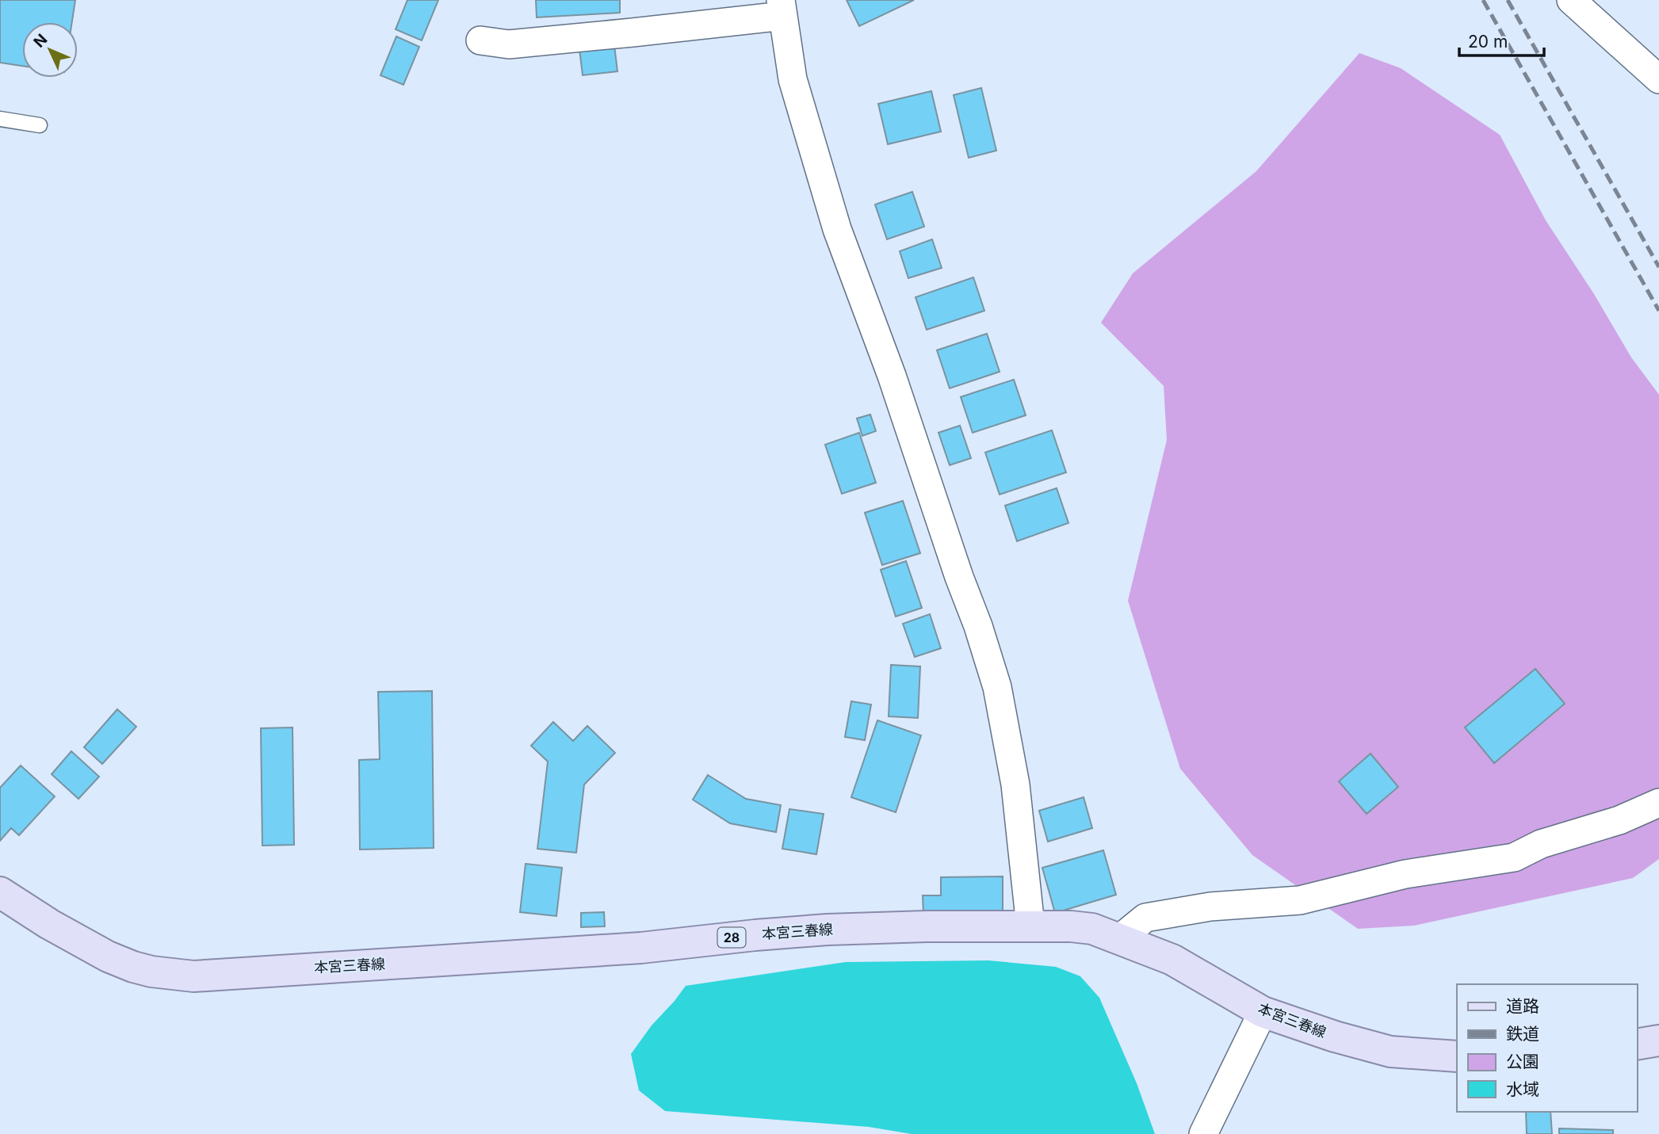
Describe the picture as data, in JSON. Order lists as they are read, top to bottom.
{
  "streets": {
    "main road": ["本宮三春線", "28"]
  },
  "legend": [
    "道路",
    "鉄道",
    "公園",
    "水域"
  ],
  "scale_bar": "20 m",
  "north": "top left"
}
